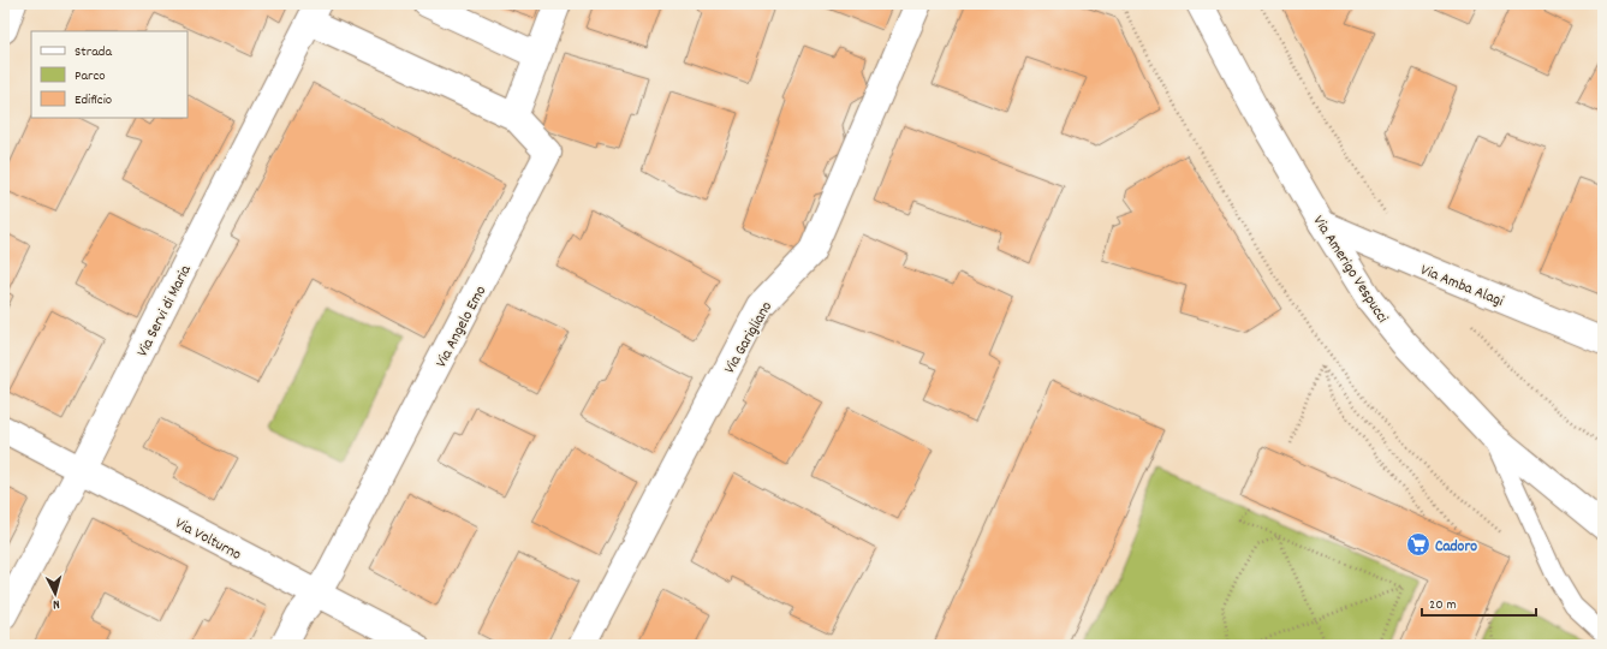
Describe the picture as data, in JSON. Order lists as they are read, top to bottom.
{
  "streets": {
    "street": [
      "Via Amerigo Vespucci",
      "Via Amba Alagi",
      "Via Servi di Maria",
      "Via Angelo Emo",
      "Via Garigliano",
      "Via Volturno"
    ]
  },
  "crossings": [
    ["Via Amerigo Vespucci", "Via Amba Alagi"],
    ["Via Servi di Maria", "Via Volturno"],
    ["Via Angelo Emo", "Via Volturno"]
  ],
  "places": {
    "supermarket": ["Cadoro"]
  },
  "legend": ["Strada", "Parco", "Edificio"],
  "scale_bar": "20 m",
  "north": "bottom"
}
